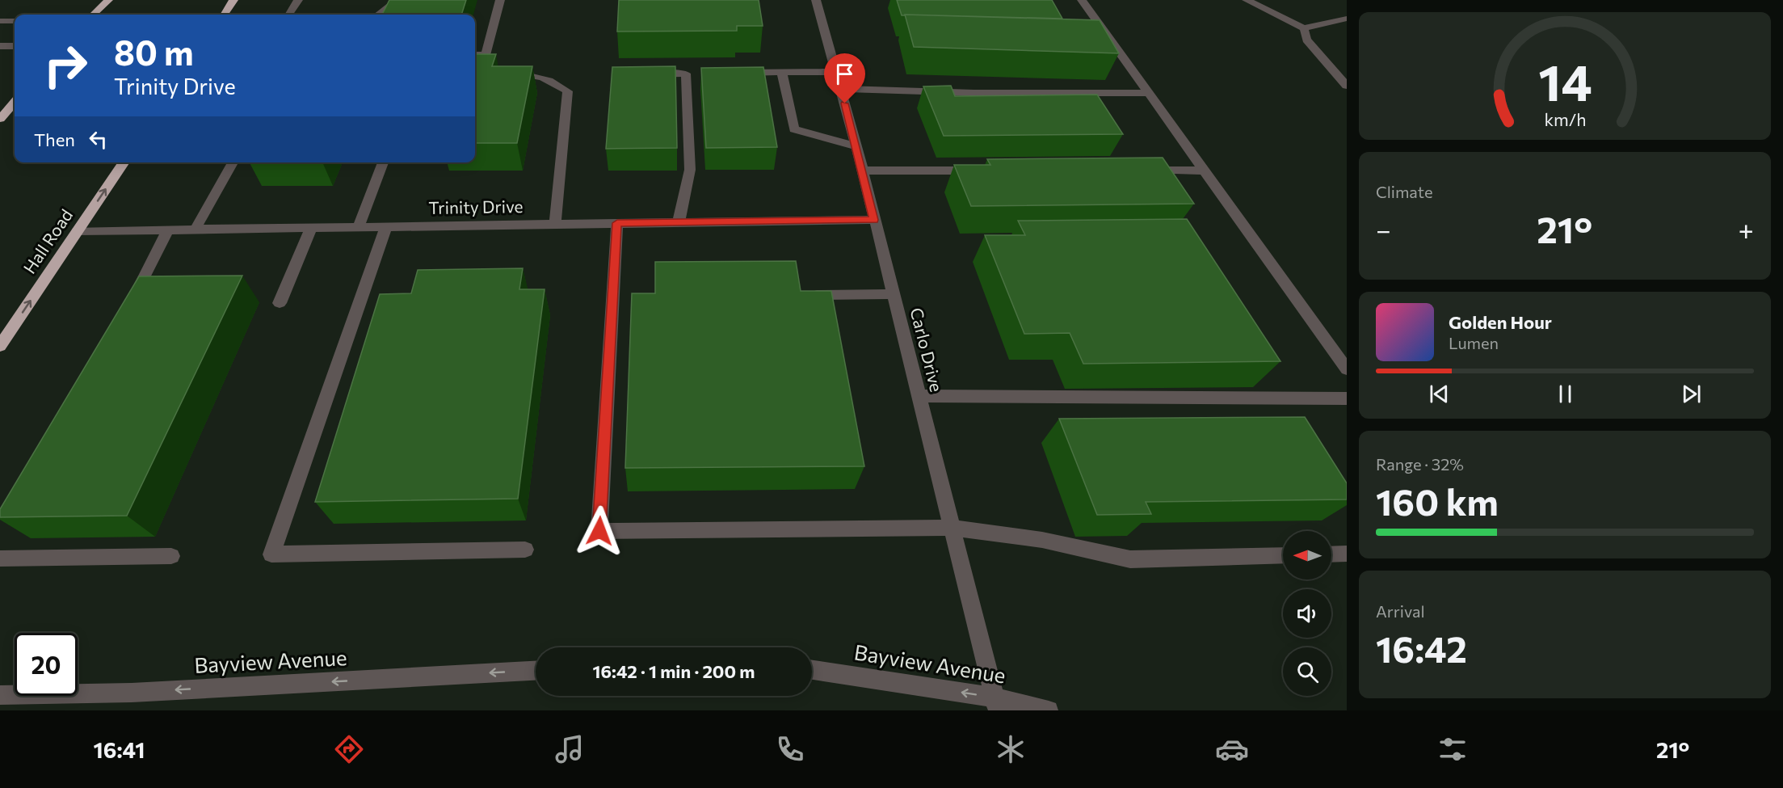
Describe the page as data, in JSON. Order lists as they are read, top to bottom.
{
  "streets": {
    "highway": ["Hall Road"],
    "street": ["Trinity Drive", "Carlo Drive", "Bayview Avenue"]
  },
  "crossings": [
    ["Trinity Drive", "Hall Road"],
    ["Trinity Drive", "Carlo Drive"],
    ["Carlo Drive", "Bayview Avenue"]
  ],
  "one_way": ["Hall Road", "Bayview Avenue"],
  "north": "left",
  "page": {
    "turn": ["80 m", "Trinity Drive"],
    "then": "Then",
    "tile": [
      "Climate",
      ["Range · 32%", "160 km"],
      ["Arrival", "16:42"]
    ],
    "heat": ["−", "21°", "+"],
    "song": ["Golden Hour", "Lumen"],
    "limit": "20",
    "trip": "16:42 · 1 min · 200 m",
    "tabs": ["16:41", "21°"],
    "gauge": ["14", "km/h"]
  }
}
